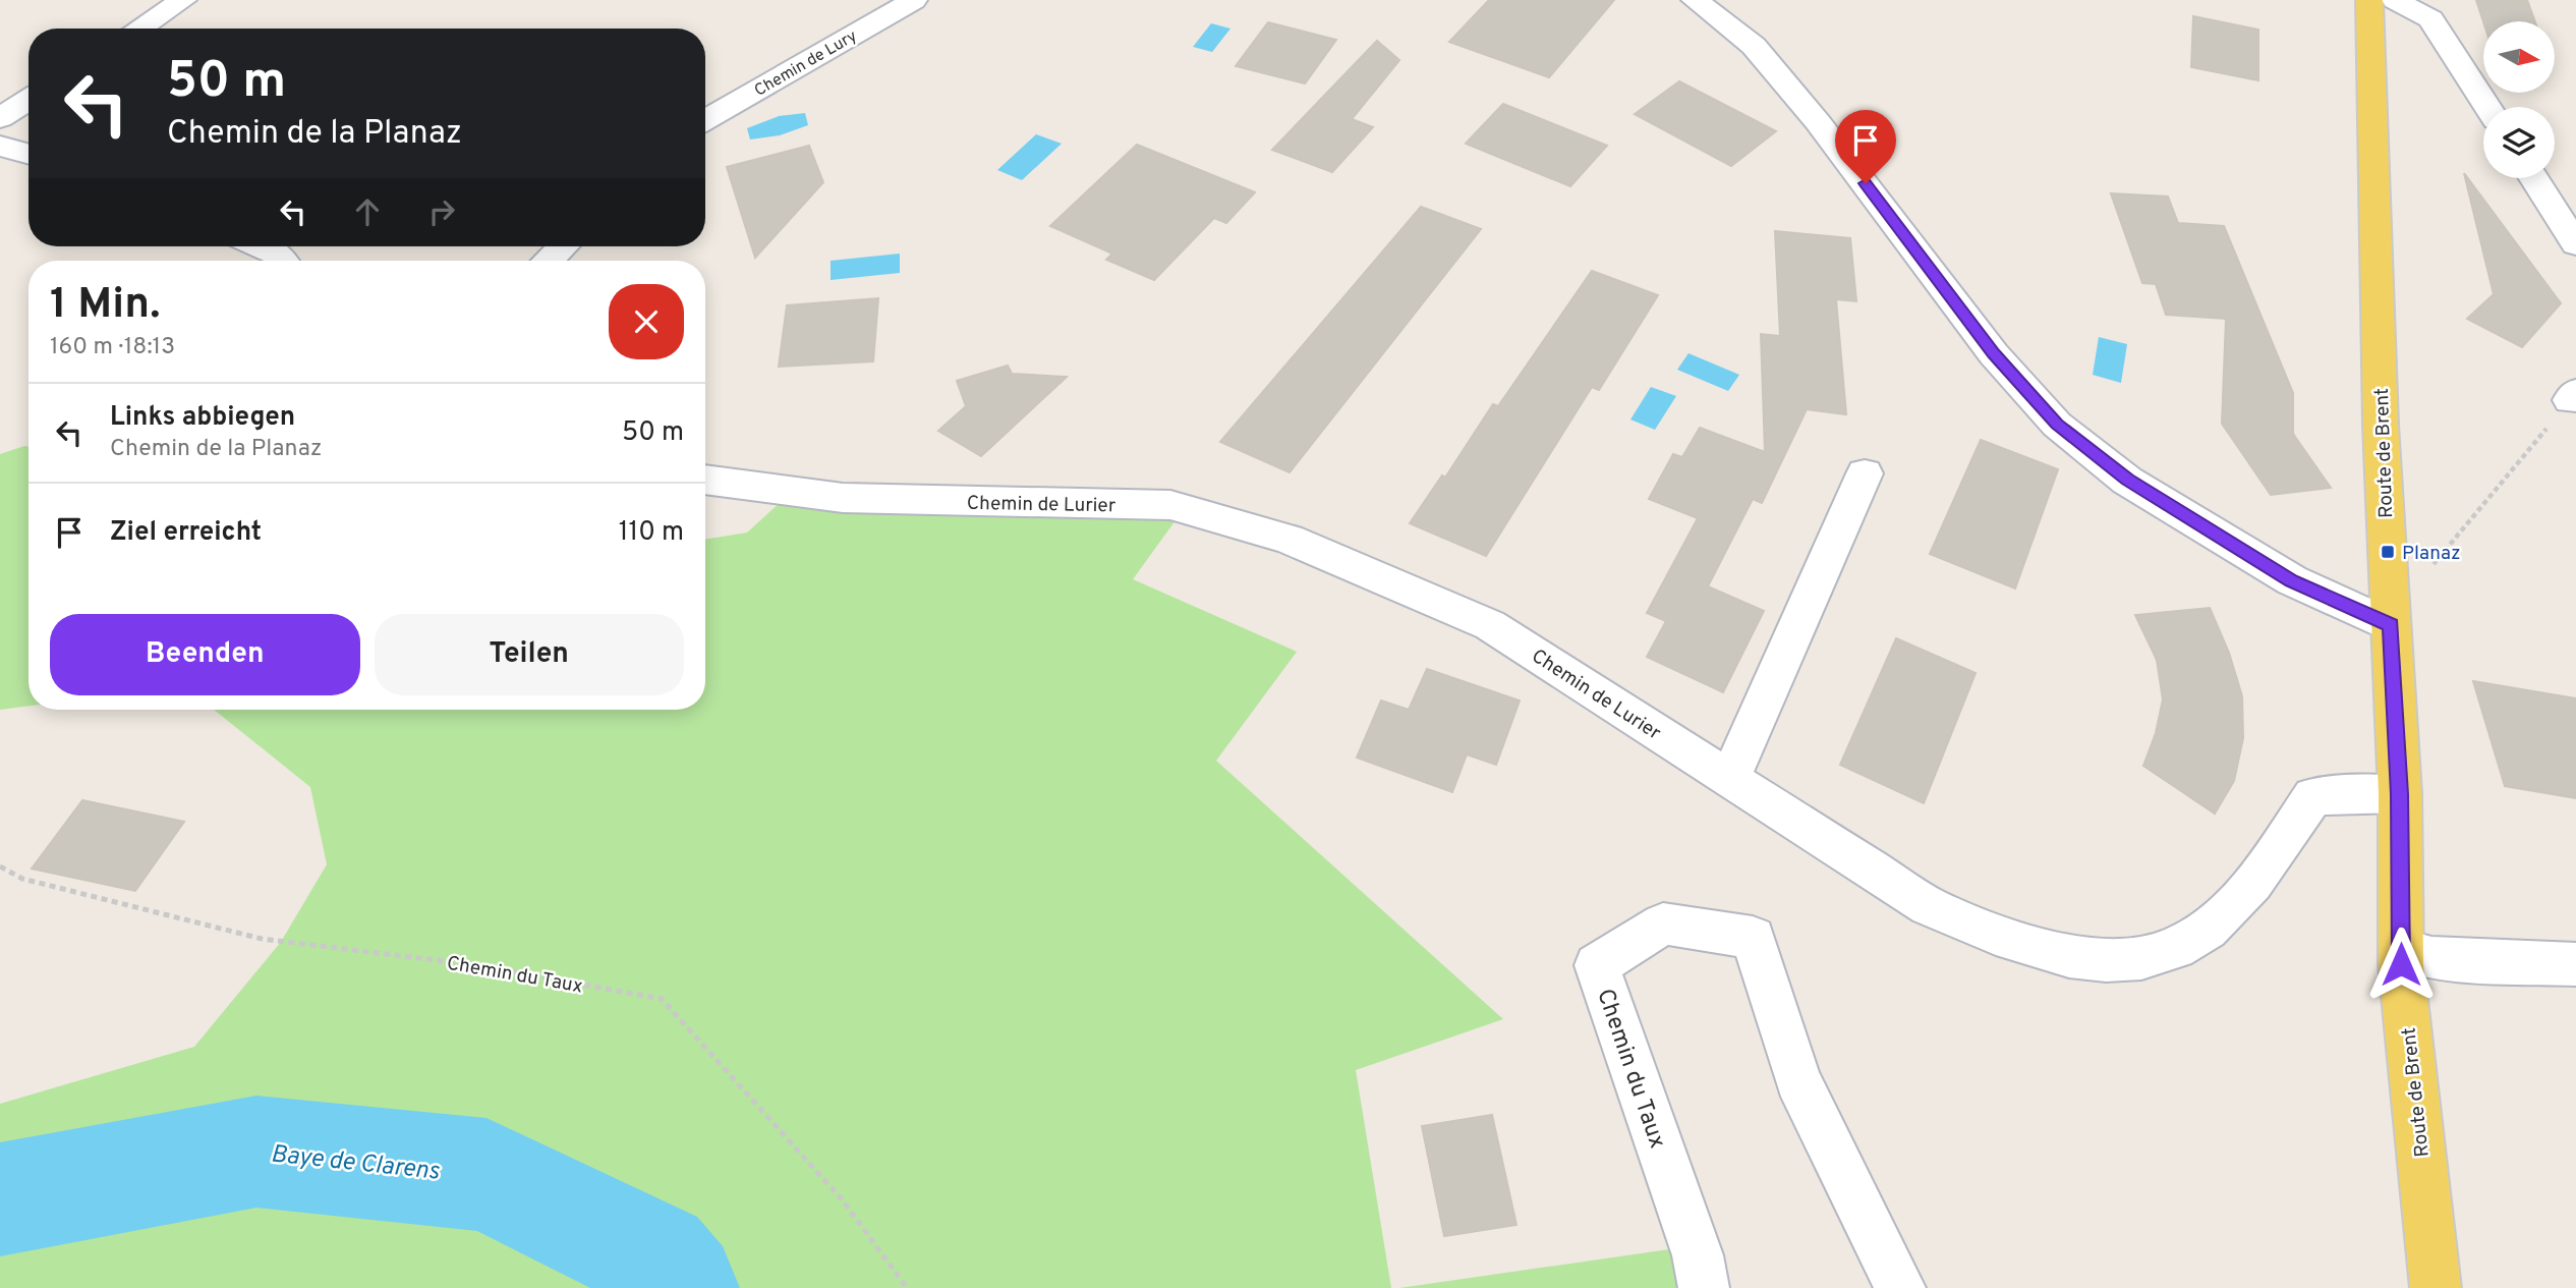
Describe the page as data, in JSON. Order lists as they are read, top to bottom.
{
  "streets": {
    "main road": ["Route de Brent"],
    "street": ["Chemin de Lury", "Chemin de Lurier", "Chemin du Taux"]
  },
  "crossings": [
    ["Route de Brent", "Chemin de Lurier"]
  ],
  "water": ["Baye de Clarens"],
  "places": {
    "transit": ["Planaz"]
  },
  "north": "right",
  "page": {
    "turn": ["50 m", "Chemin de la Planaz"],
    "heading": ["1 Min.", "160 m · 18:13"],
    "list": [
      {
        "name": "Links abbiegen",
        "note": "Chemin de la Planaz",
        "value": "50 m"
      },
      {
        "name": "Ziel erreicht",
        "value": "110 m"
      }
    ],
    "buttons": ["Beenden", "Teilen"]
  }
}
